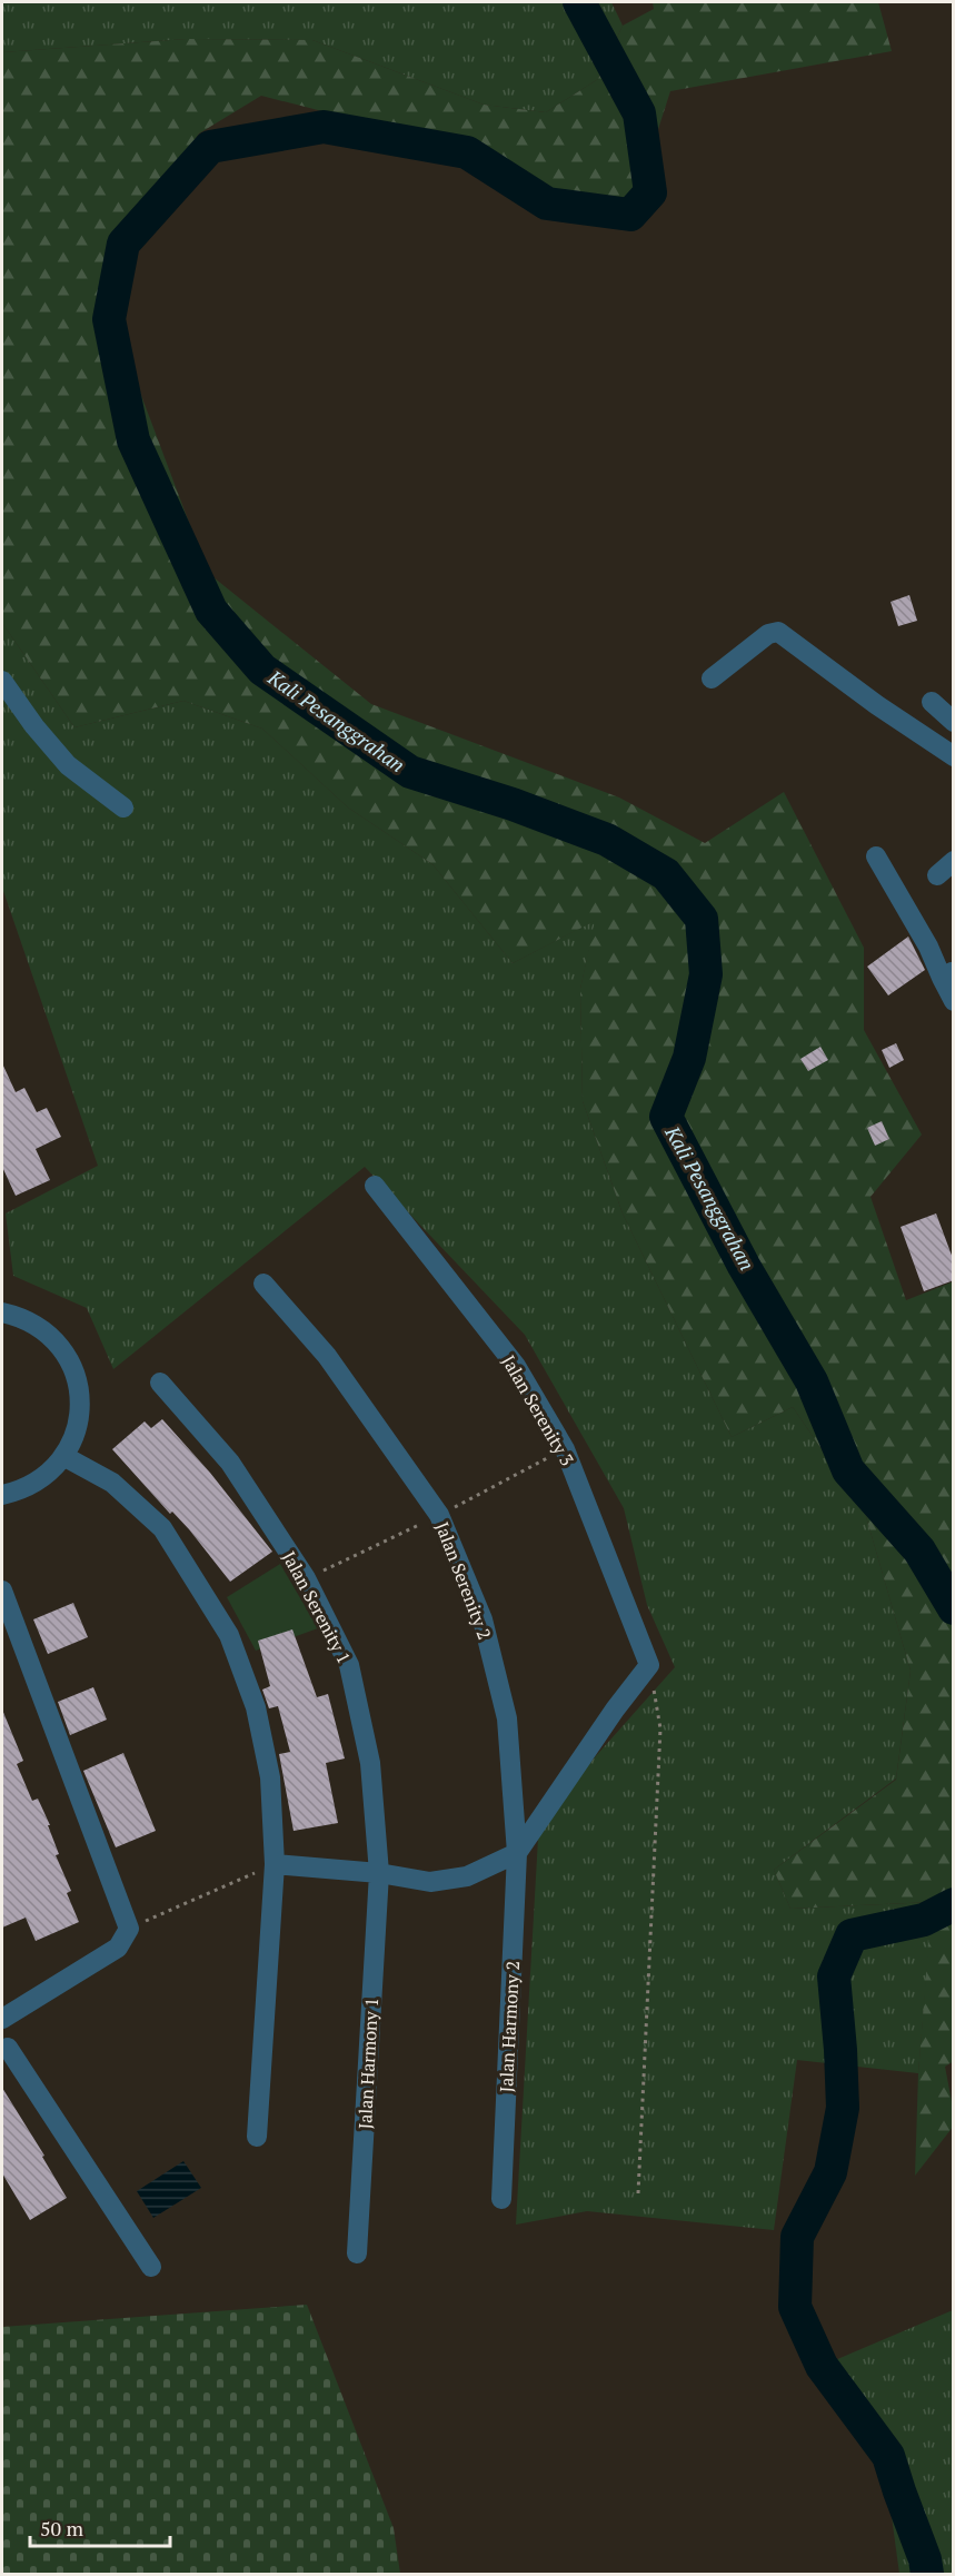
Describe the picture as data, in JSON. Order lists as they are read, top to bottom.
{
  "streets": {
    "street": [
      "Jalan Serenity 3",
      "Jalan Serenity 2",
      "Jalan Serenity 1",
      "Jalan Harmony 2",
      "Jalan Harmony 1"
    ]
  },
  "crossings": [
    ["Jalan Serenity 2", "Jalan Harmony 2"],
    ["Jalan Serenity 1", "Jalan Harmony 1"]
  ],
  "water": ["Kali Pesanggrahan"],
  "scale_bar": "50 m"
}
